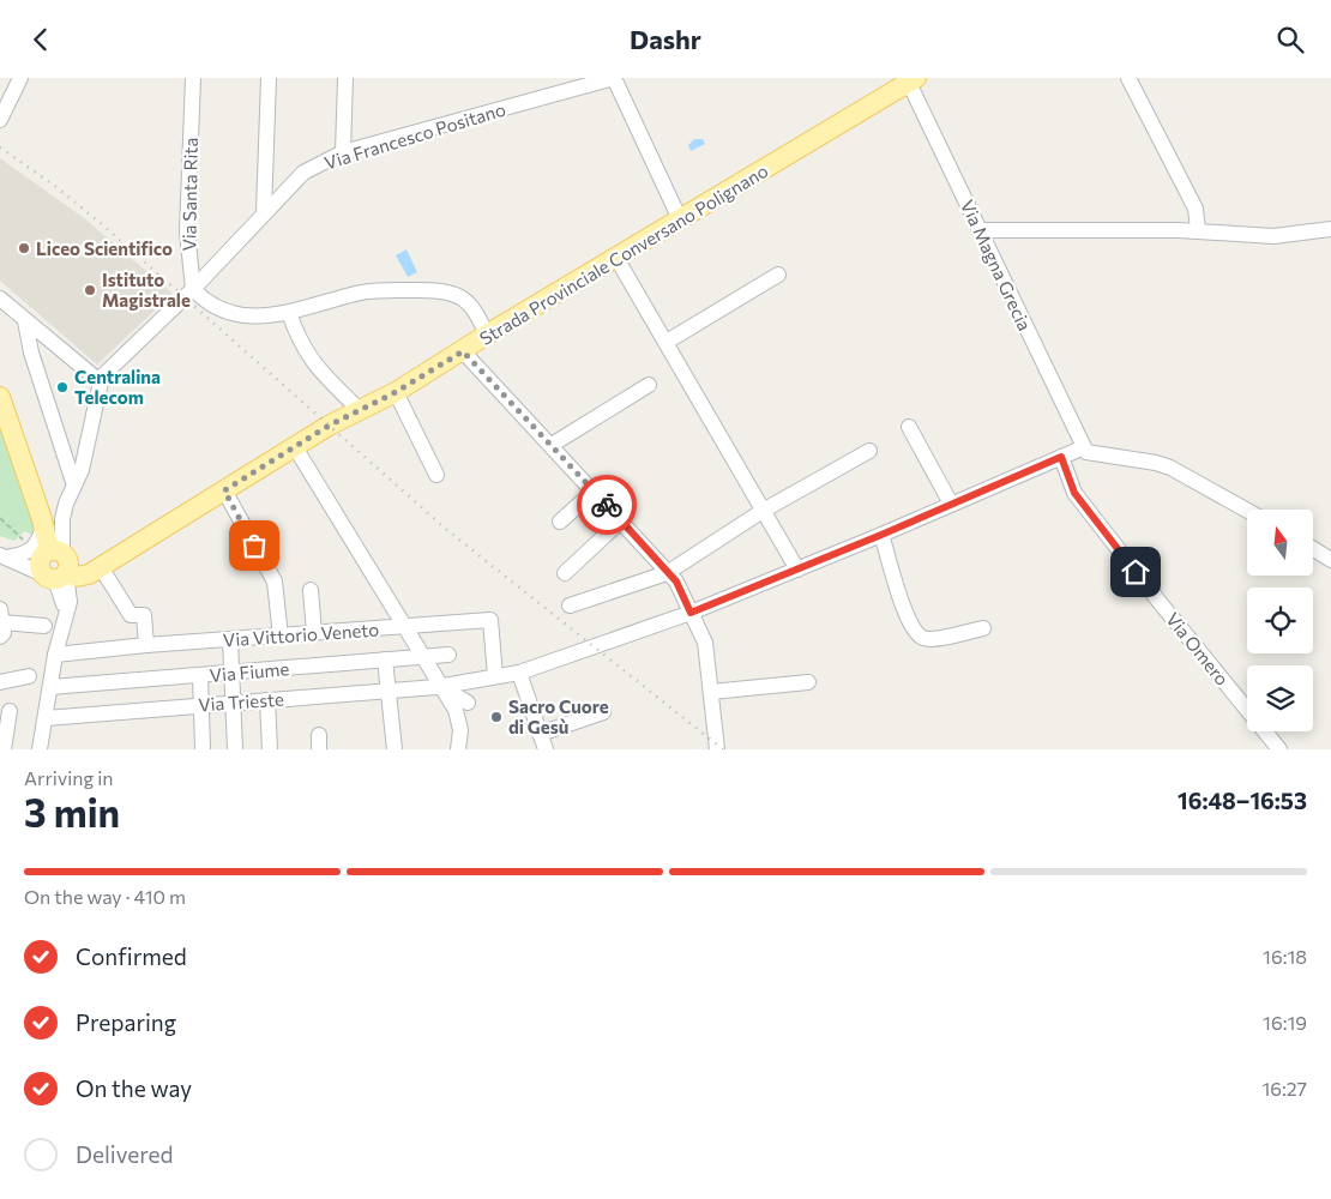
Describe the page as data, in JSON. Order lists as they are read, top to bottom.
{
  "streets": {
    "main road": ["Strada Provinciale Conversano Polignano"],
    "street": [
      "Via Francesco Positano",
      "Via Santa Rita",
      "Via Magna Grecia",
      "Via Vittorio Veneto",
      "Via Omero",
      "Via Fiume",
      "Via Trieste"
    ]
  },
  "crossings": [
    ["Via Francesco Positano", "Via Santa Rita"],
    ["Strada Provinciale Conversano Polignano", "Via Magna Grecia"],
    ["Via Magna Grecia", "Via Trieste"],
    ["Via Vittorio Veneto", "Via Trieste"],
    ["Via Omero", "Via Trieste"]
  ],
  "places": [
    "Liceo Scientifico",
    "Istituto Magistrale",
    "Centralina Telecom",
    "Sacro Cuore di Gesù"
  ],
  "north": "top",
  "page": {
    "header": "Dashr",
    "heading": ["3 min", "Arriving in", "16:48–16:53"],
    "bar": "On the way · 410 m",
    "list": [
      ["Confirmed", "16:18"],
      ["Preparing", "16:19"],
      ["On the way", "16:27"],
      "Delivered"
    ]
  }
}
